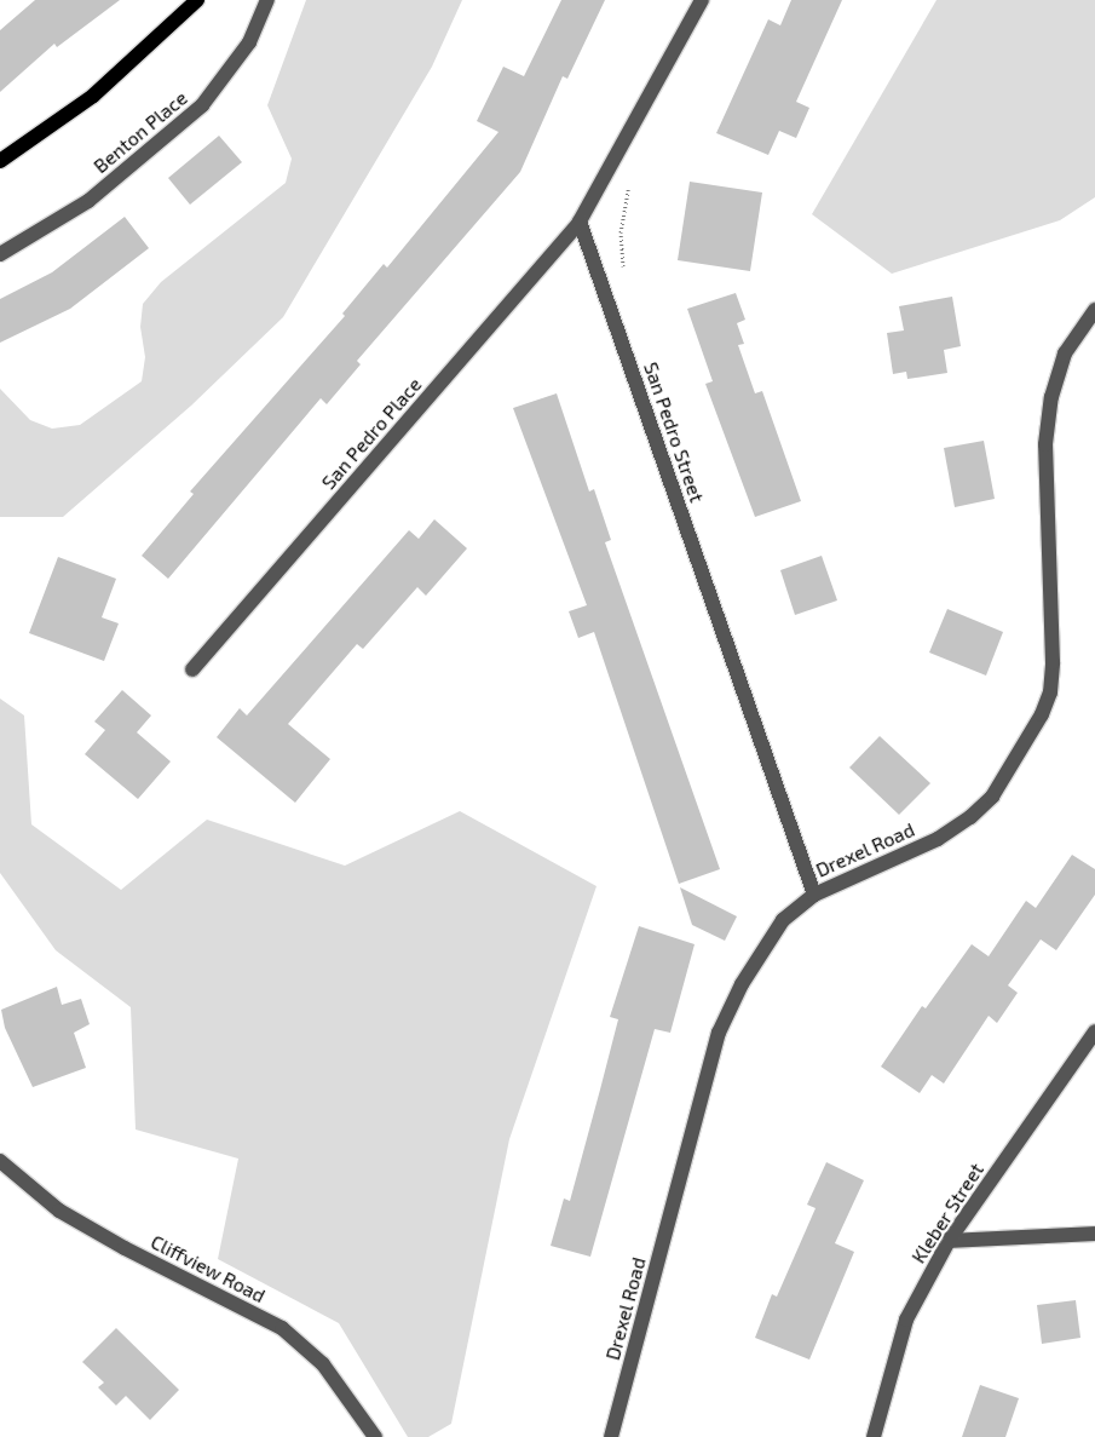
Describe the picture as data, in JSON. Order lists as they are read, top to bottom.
{
  "streets": {
    "street": [
      "Benton Place",
      "San Pedro Street",
      "San Pedro Place",
      "Drexel Road",
      "Kleber Street",
      "Cliffview Road"
    ]
  },
  "crossings": [
    ["San Pedro Street", "San Pedro Place"],
    ["San Pedro Street", "Drexel Road"]
  ]
}
